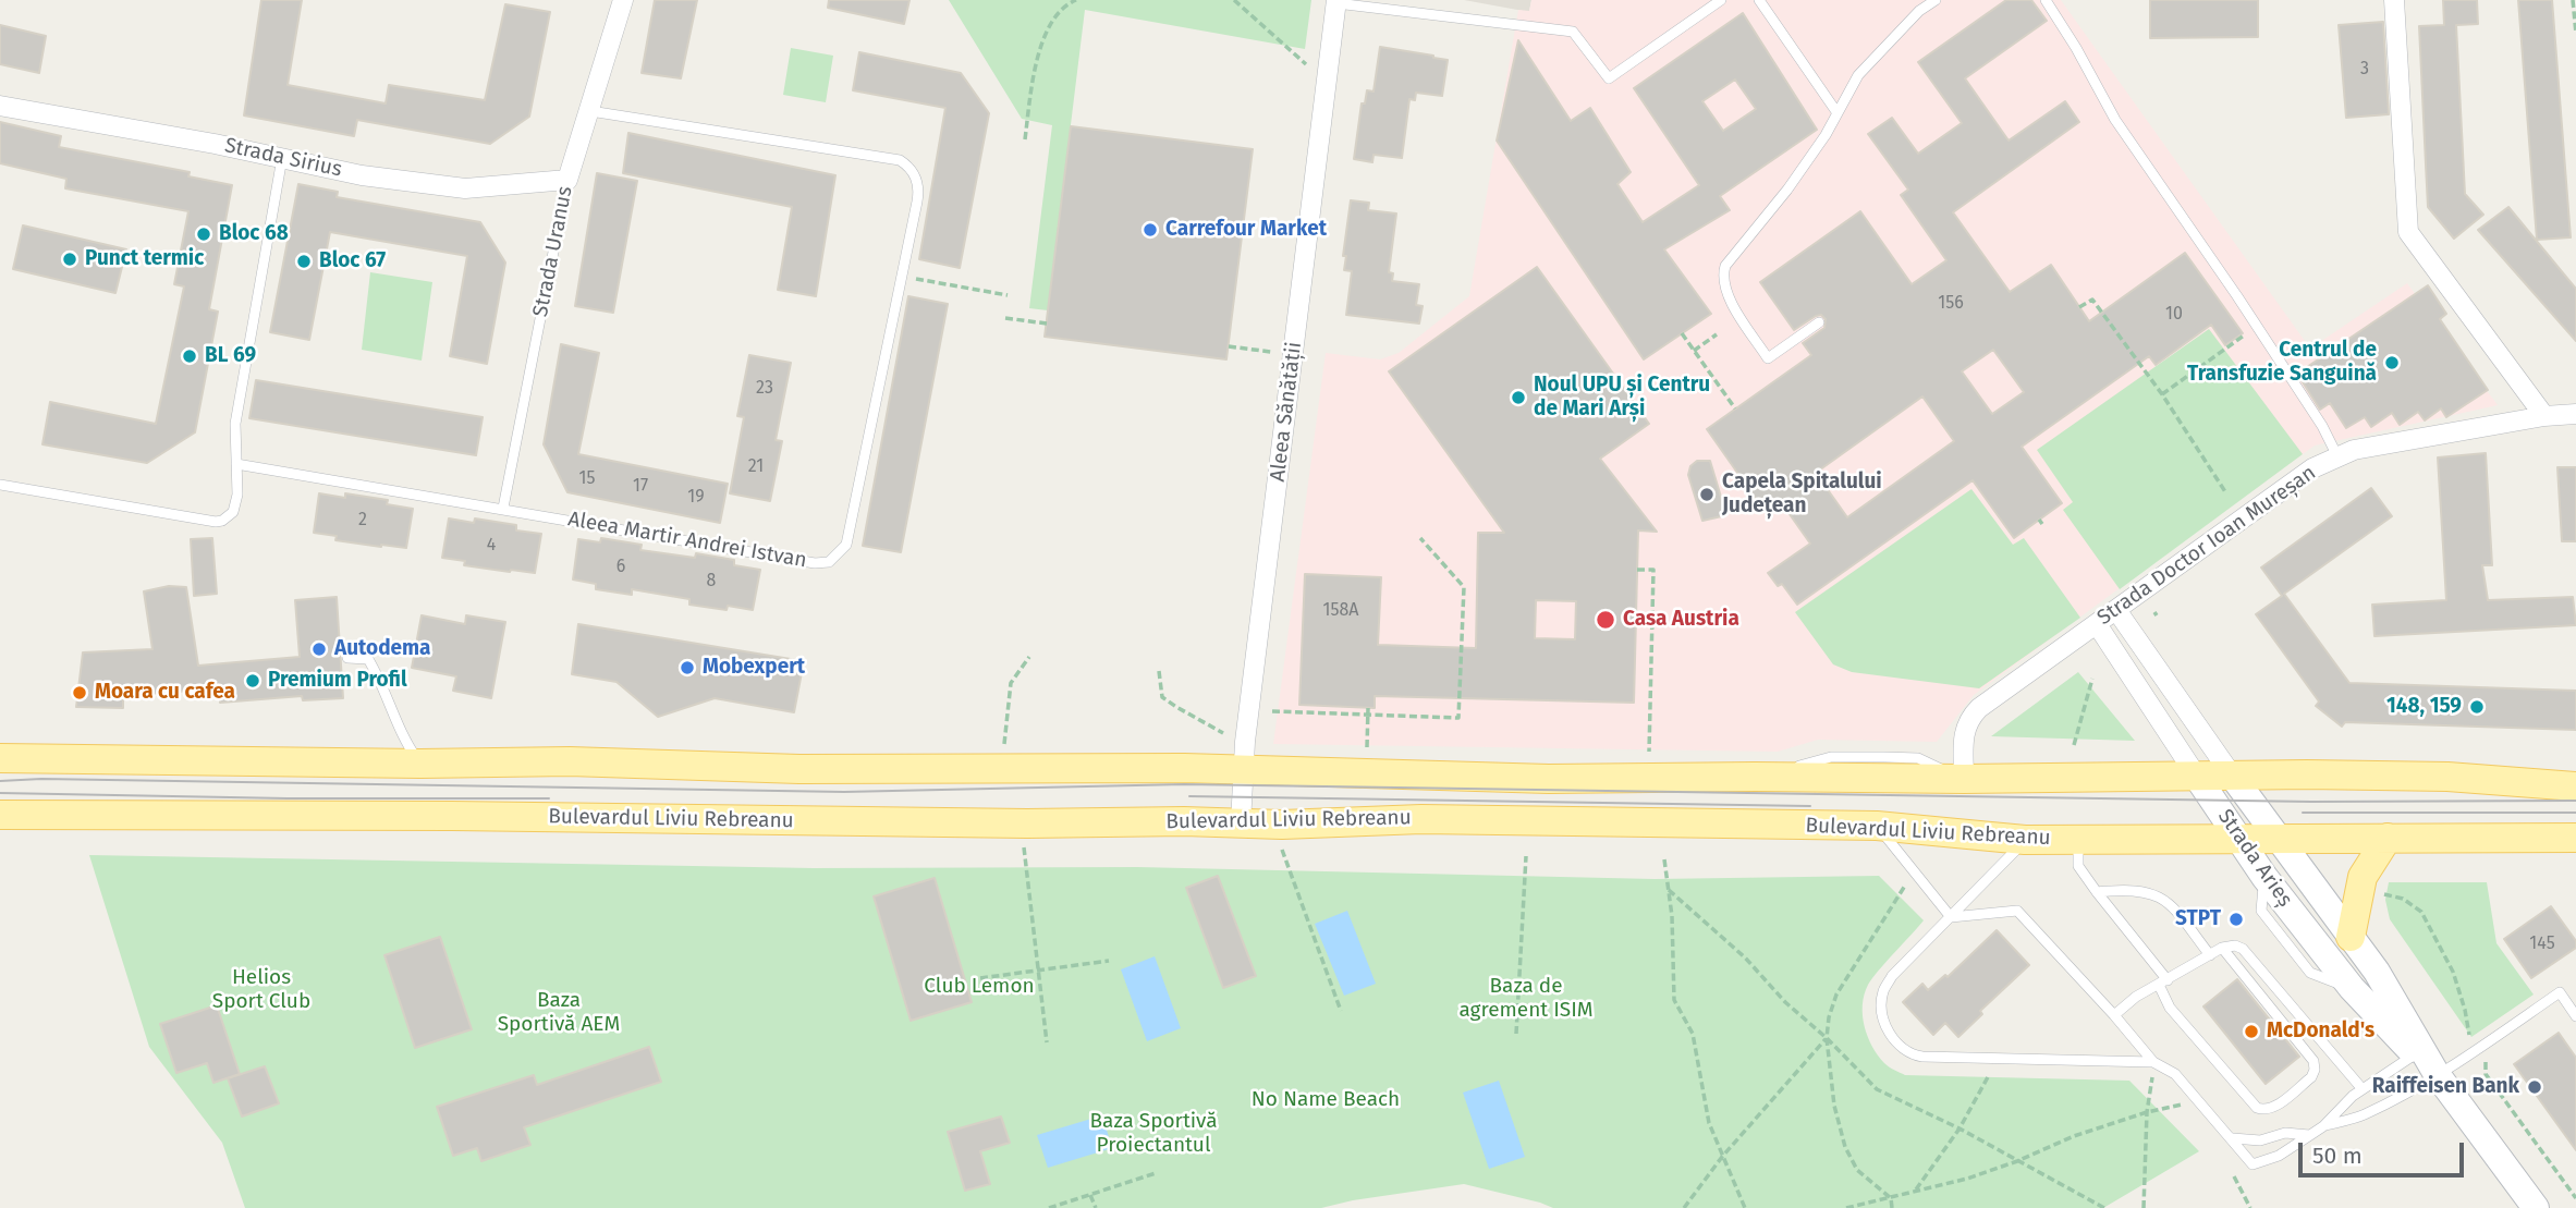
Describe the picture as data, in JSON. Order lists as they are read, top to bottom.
{
  "streets": {
    "main road": ["Bulevardul Liviu Rebreanu", "Strada Arieș"],
    "street": [
      "Strada Sirius",
      "Strada Uranus",
      "Aleea Sănătății",
      "Strada Doctor Ioan Mureșan"
    ],
    "lane": ["Aleea Martir Andrei Istvan"]
  },
  "crossings": [
    ["Strada Sirius", "Strada Uranus"],
    ["Strada Uranus", "Aleea Martir Andrei Istvan"],
    ["Aleea Sănătății", "Bulevardul Liviu Rebreanu"],
    ["Strada Doctor Ioan Mureșan", "Strada Arieș"],
    ["Bulevardul Liviu Rebreanu", "Strada Arieș"]
  ],
  "parks": [
    "Helios Sport Club",
    "Club Lemon",
    "Baza de agrement ISIM",
    "Baza Sportivă AEM",
    "No Name Beach",
    "Baza Sportivă Proiectantul"
  ],
  "places": [
    "Carrefour Market",
    "Bloc 68",
    "Punct termic",
    "Bloc 67",
    "BL 69",
    "Centrul de Transfuzie Sanguină",
    "Noul UPU și Centru de Mari Arși",
    "Capela Spitalului Județean",
    "Casa Austria",
    "Autodema",
    "Mobexpert",
    "Premium Profil",
    "Moara cu cafea",
    "148, 159",
    "STPT",
    "McDonald's",
    "Raiffeisen Bank"
  ],
  "house_numbers": [
    "3",
    "156",
    "10",
    "23",
    "21",
    "15",
    "17",
    "19",
    "2",
    "4",
    "6",
    "8",
    "158A",
    "145"
  ],
  "scale_bar": "50 m"
}
